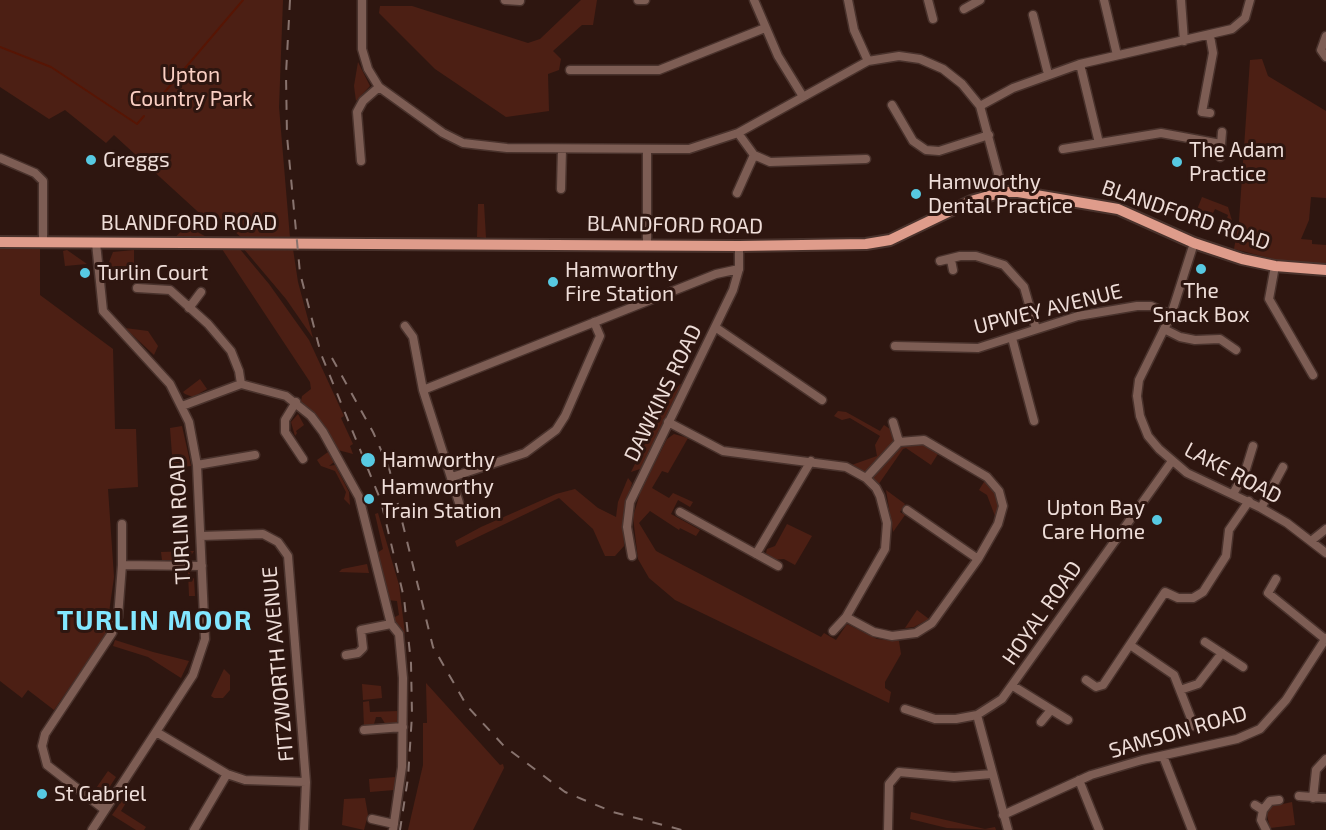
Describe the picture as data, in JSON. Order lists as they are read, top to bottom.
{
  "streets": {
    "main road": ["BLANDFORD ROAD"],
    "street": [
      "UPWEY AVENUE",
      "DAWKINS ROAD",
      "LAKE ROAD",
      "TURLIN ROAD",
      "HOYAL ROAD",
      "FITZWORTH AVENUE",
      "SAMSON ROAD"
    ]
  },
  "crossings": [
    ["BLANDFORD ROAD", "DAWKINS ROAD"],
    ["BLANDFORD ROAD", "LAKE ROAD"],
    ["BLANDFORD ROAD", "TURLIN ROAD"],
    ["UPWEY AVENUE", "LAKE ROAD"],
    ["LAKE ROAD", "HOYAL ROAD"],
    ["TURLIN ROAD", "FITZWORTH AVENUE"]
  ],
  "districts": ["TURLIN MOOR"],
  "parks": ["Upton Country Park"],
  "places": [
    "Greggs",
    "The Adam Practice",
    "Hamworthy Dental Practice",
    "The Snack Box",
    "Turlin Court",
    "Hamworthy Fire Station",
    "Hamworthy",
    "Hamworthy Train Station",
    "Upton Bay Care Home",
    "St Gabriel"
  ]
}
